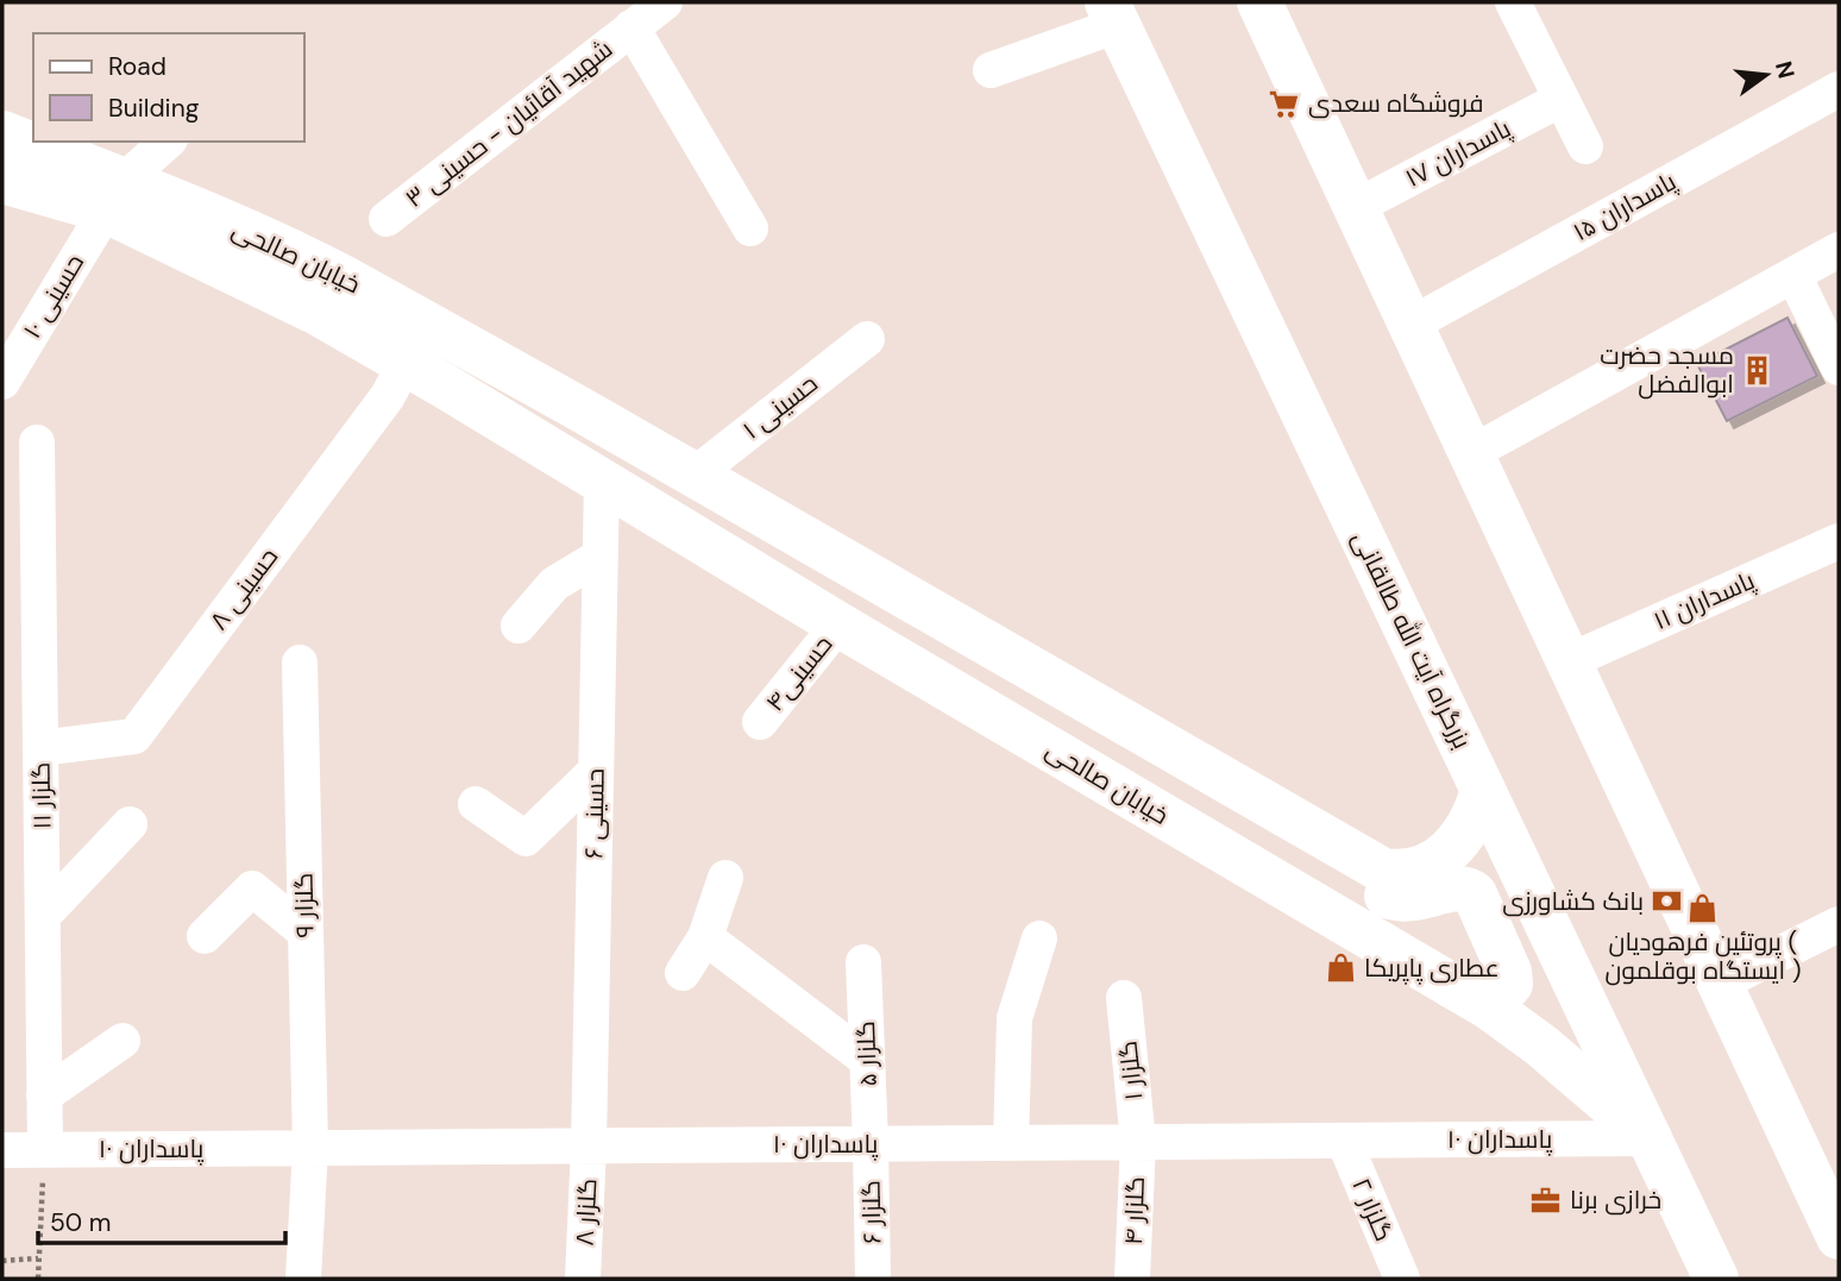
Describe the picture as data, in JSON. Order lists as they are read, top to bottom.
{
  "streets": {
    "main road": ["خيابان صالحی", "بزرگراه آیت الله طالقانی", "خیابان صالحی"],
    "street": [
      "شهید آقائیان - حسینی ۳",
      "پاسداران ۱۷",
      "پاسداران ۱۵",
      "حسینی ۱۰",
      "حسینی ۱",
      "حسینی ۸",
      "پاسداران ١١",
      "حسینی۴",
      "گلزار ١١",
      "حسینی ۶",
      "گلزار ٩",
      "گلزار ۵",
      "گلزار ۱",
      "پاسداران ١٠",
      "گلزار ۲",
      "گلزار ۴",
      "گلزار ۸",
      "گلزار ۶"
    ]
  },
  "crossings": [
    ["خيابان صالحی", "حسینی ۱۰"],
    ["خيابان صالحی", "حسینی ۱"],
    ["خيابان صالحی", "حسینی ۸"],
    ["خيابان صالحی", "خیابان صالحی"],
    ["حسینی ۸", "گلزار ١١"],
    ["بزرگراه آیت الله طالقانی", "خیابان صالحی"],
    ["بزرگراه آیت الله طالقانی", "پاسداران ١٠"],
    ["حسینی۴", "خیابان صالحی"],
    ["خیابان صالحی", "حسینی ۶"],
    ["خیابان صالحی", "پاسداران ١٠"],
    ["گلزار ١١", "پاسداران ١٠"],
    ["حسینی ۶", "پاسداران ١٠"],
    ["حسینی ۶", "گلزار ۸"],
    ["گلزار ٩", "پاسداران ١٠"],
    ["گلزار ۵", "پاسداران ١٠"],
    ["گلزار ۵", "گلزار ۶"],
    ["گلزار ۱", "پاسداران ١٠"],
    ["گلزار ۱", "گلزار ۴"],
    ["پاسداران ١٠", "گلزار ۲"],
    ["پاسداران ١٠", "گلزار ۴"],
    ["پاسداران ١٠", "گلزار ۸"],
    ["پاسداران ١٠", "گلزار ۶"]
  ],
  "places": {
    "supermarket": ["فروشگاه سعدی"],
    "building": ["مسجد حضرت ابوالفضل"],
    "bank": ["بانک کشاورزی"],
    "shop": ["پروتئین فرهودیان ( ایستگاه بوقلمون )", "عطاری پاپریکا"],
    "office": ["خرازی برنا"]
  },
  "legend": ["Road", "Building"],
  "scale_bar": "50 m",
  "north": "right"
}
